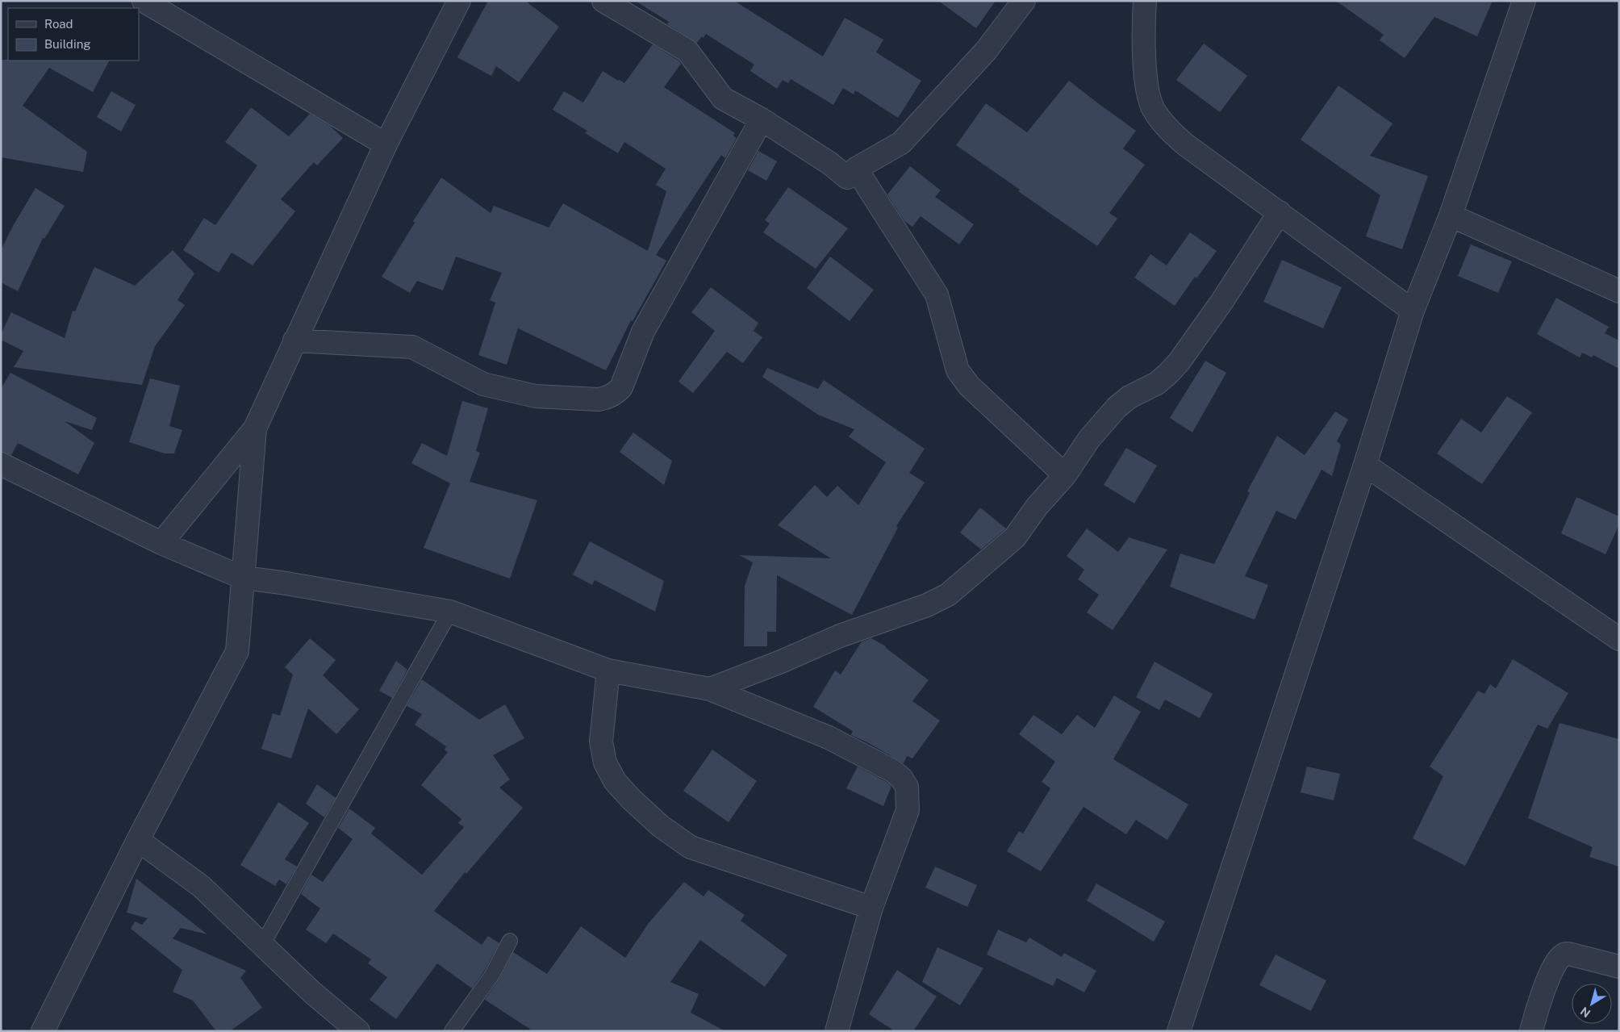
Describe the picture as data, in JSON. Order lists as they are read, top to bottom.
{
  "legend": ["Road", "Building"],
  "north": "bottom left"
}
